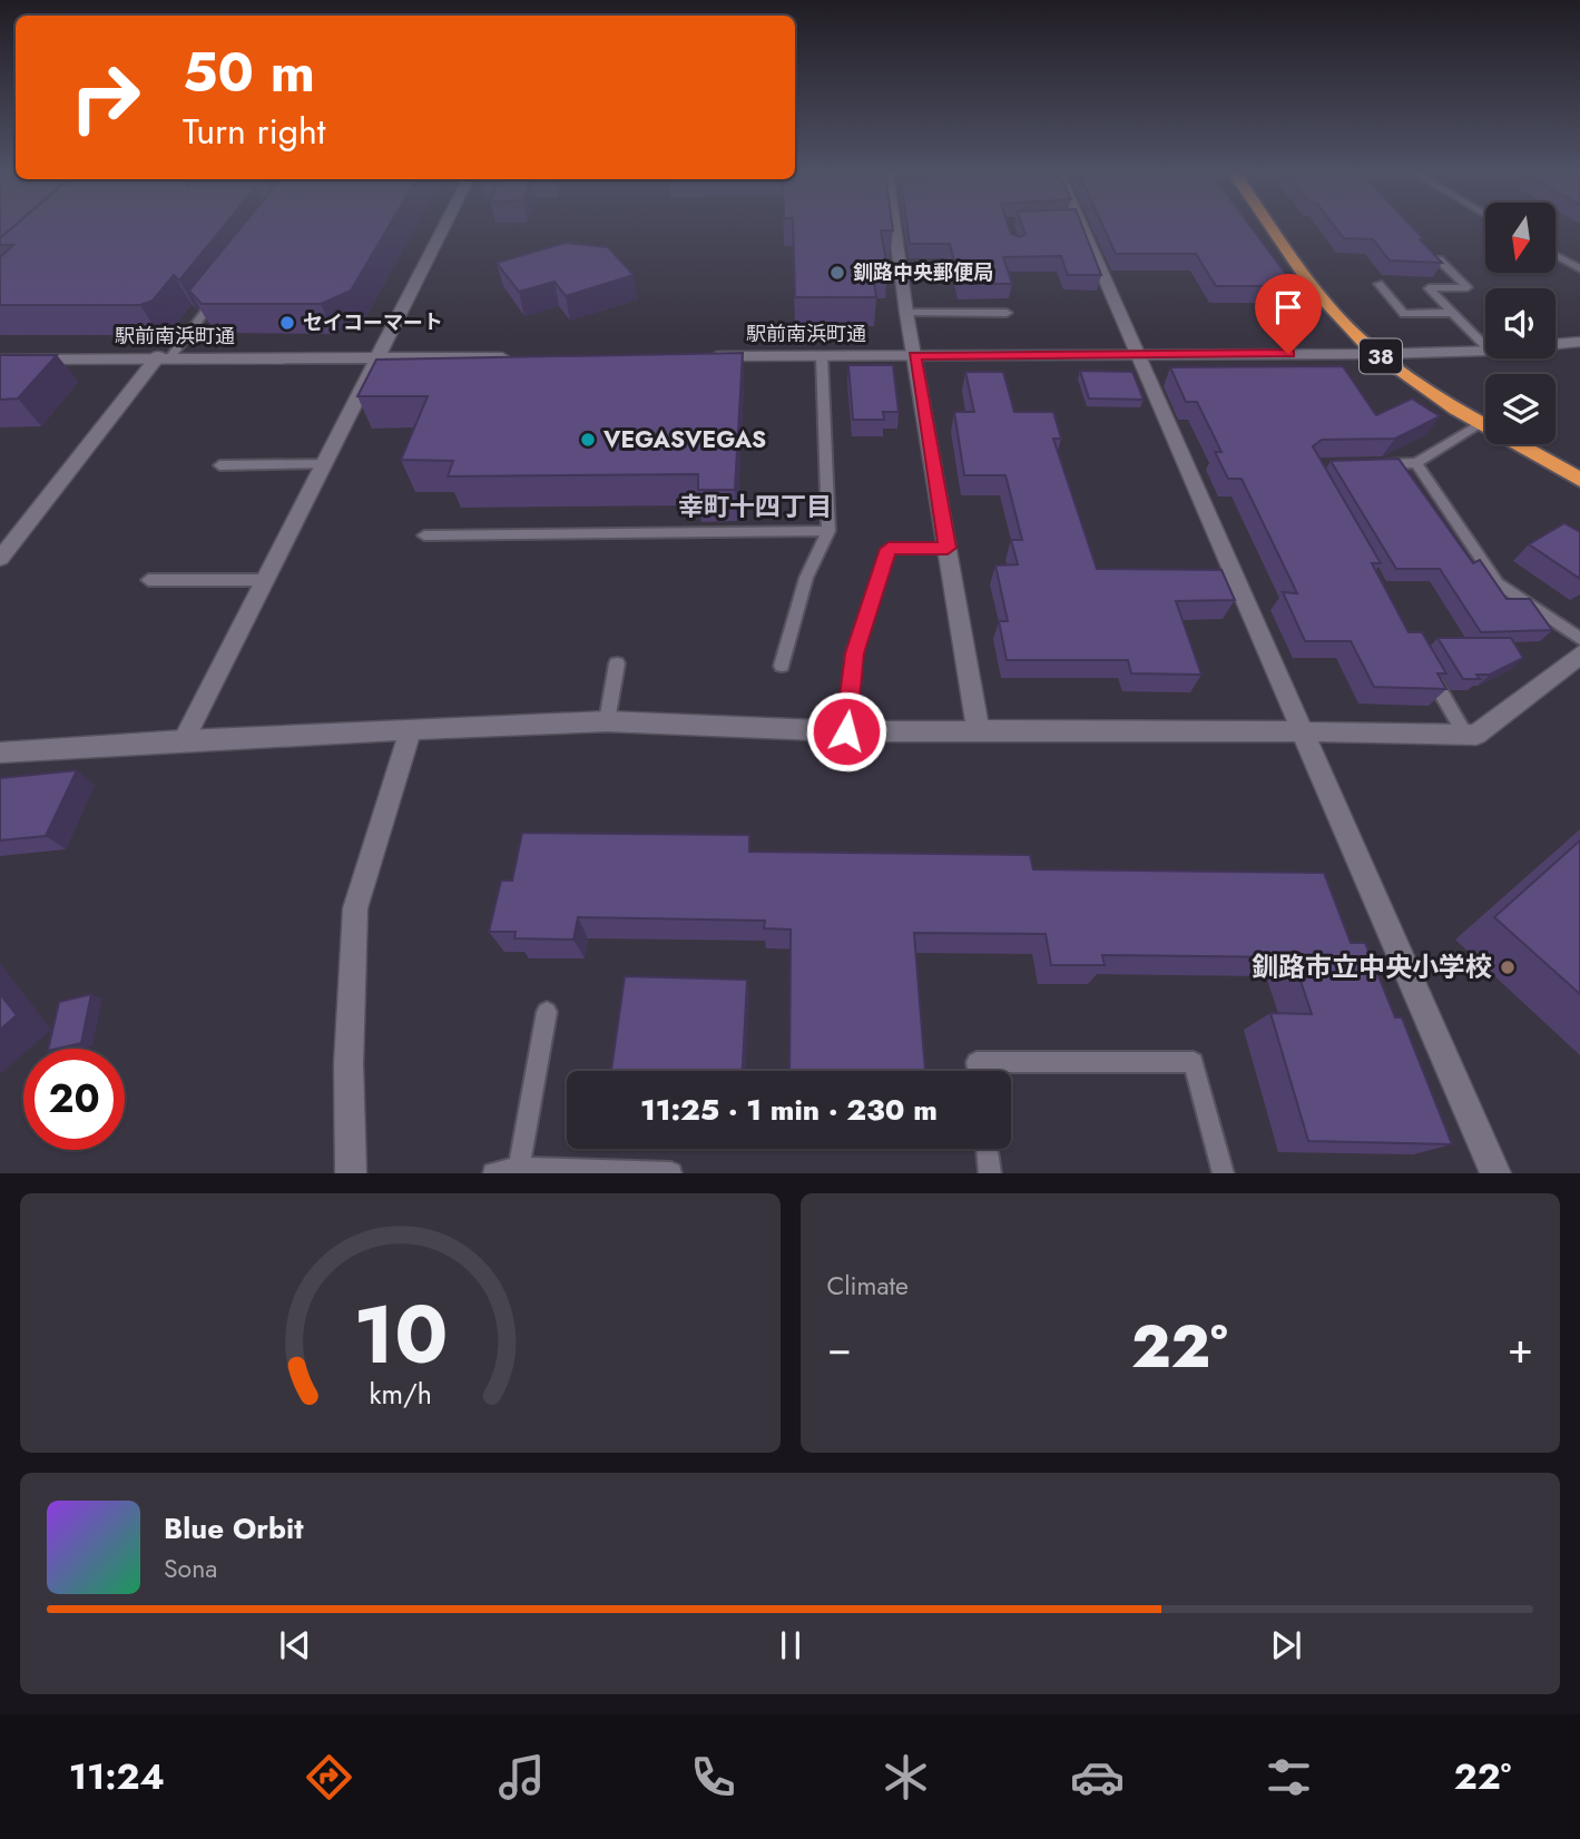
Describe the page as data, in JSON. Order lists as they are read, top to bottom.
{
  "streets": {
    "highway": ["38"],
    "street": ["駅前南浜町通"]
  },
  "crossings": [
    ["駅前南浜町通", "38"]
  ],
  "districts": ["幸町十四丁目"],
  "places": [
    "釧路中央郵便局",
    "セイコーマート",
    "VEGASVEGAS",
    "釧路市立中央小学校"
  ],
  "north": "bottom",
  "page": {
    "turn": ["50 m", "Turn right"],
    "limit": "20",
    "trip": "11:25 · 1 min · 230 m",
    "tile": "Climate",
    "heat": ["−", "22°", "+"],
    "song": ["Blue Orbit", "Sona"],
    "tabs": ["11:24", "22°"],
    "gauge": ["10", "km/h"]
  }
}
